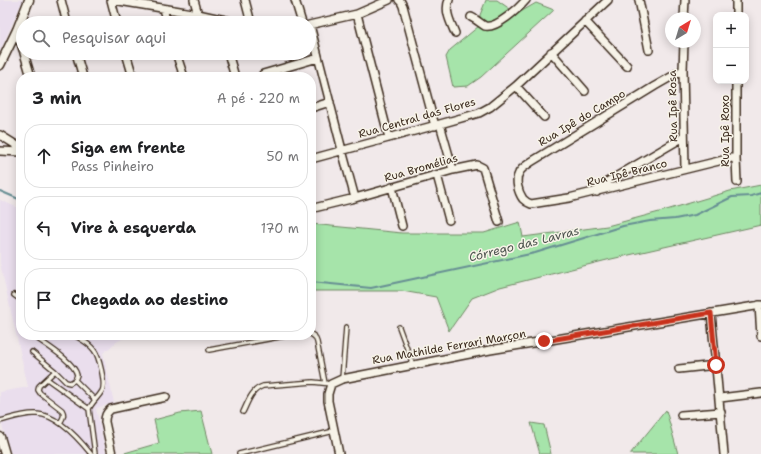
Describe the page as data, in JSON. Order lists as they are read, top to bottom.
{
  "streets": {
    "street": [
      "Rua Ipê Rosa",
      "Rua Central das Flores",
      "Rua Ipê do Campo",
      "Rua Ipê Roxo",
      "Rua Bromélias",
      "Rua Ipê Branco",
      "Rua Mathilde Ferrari Marçon"
    ]
  },
  "crossings": [
    ["Rua Ipê Rosa", "Rua Ipê do Campo"],
    ["Rua Ipê Rosa", "Rua Ipê Branco"],
    ["Rua Ipê do Campo", "Rua Ipê Branco"],
    ["Rua Ipê Roxo", "Rua Ipê Branco"]
  ],
  "water": ["Córrego das Lavras"],
  "north": "top right",
  "page": {
    "map_buttons": ["+", "−"],
    "search": "Pesquisar aqui",
    "heading": ["3 min", "A pé · 220 m"],
    "list": [
      ["Siga em frente", "Pass Pinheiro", "50 m"],
      ["Vire à esquerda", "170 m"],
      "Chegada ao destino"
    ]
  }
}
